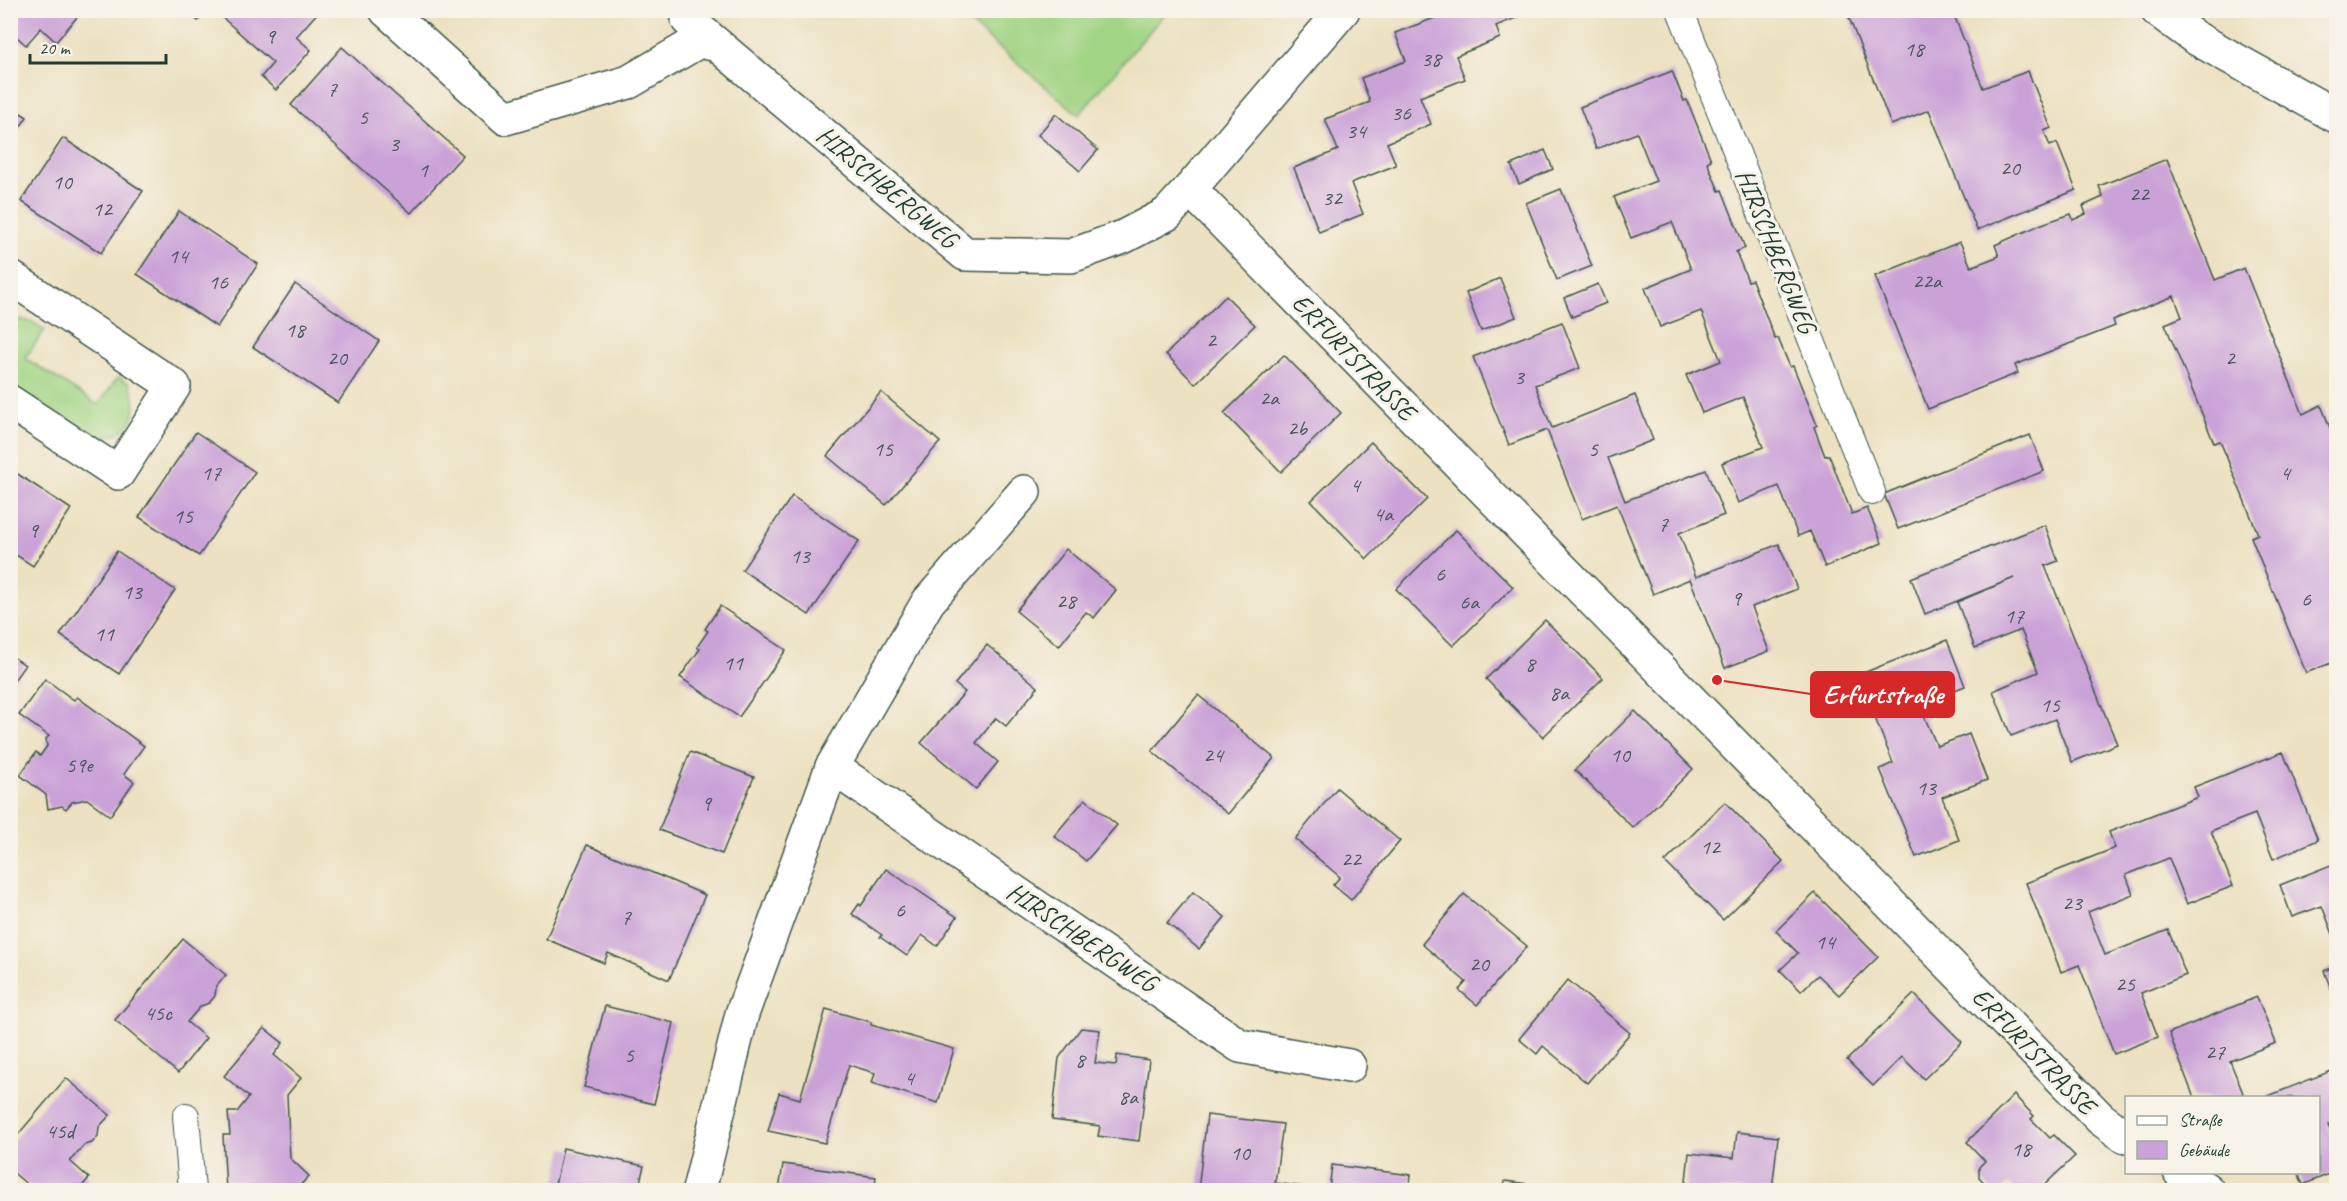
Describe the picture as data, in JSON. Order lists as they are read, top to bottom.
{
  "streets": {
    "street": ["HIRSCHBERGWEG", "ERFURTSTRASSE"]
  },
  "crossings": [
    ["HIRSCHBERGWEG", "ERFURTSTRASSE"]
  ],
  "places": ["Erfurtstraße"],
  "house_numbers": [
    "9",
    "18",
    "38",
    "7",
    "36",
    "5",
    "34",
    "3",
    "20",
    "1",
    "10",
    "22",
    "32",
    "12",
    "14",
    "22a",
    "16",
    "18",
    "2",
    "20",
    "2",
    "3",
    "2a",
    "2b",
    "15",
    "5",
    "17",
    "4",
    "4",
    "4a",
    "15",
    "7",
    "9",
    "13",
    "6",
    "13",
    "9",
    "6",
    "28",
    "6a",
    "17",
    "11",
    "11",
    "8",
    "8a",
    "15",
    "24",
    "10",
    "59e",
    "13",
    "9",
    "12",
    "22",
    "23",
    "6",
    "7",
    "14",
    "20",
    "25",
    "45c",
    "27",
    "5",
    "8",
    "4",
    "8a",
    "45d",
    "18",
    "10"
  ],
  "legend": ["Straße", "Gebäude"],
  "scale_bar": "20 m"
}
